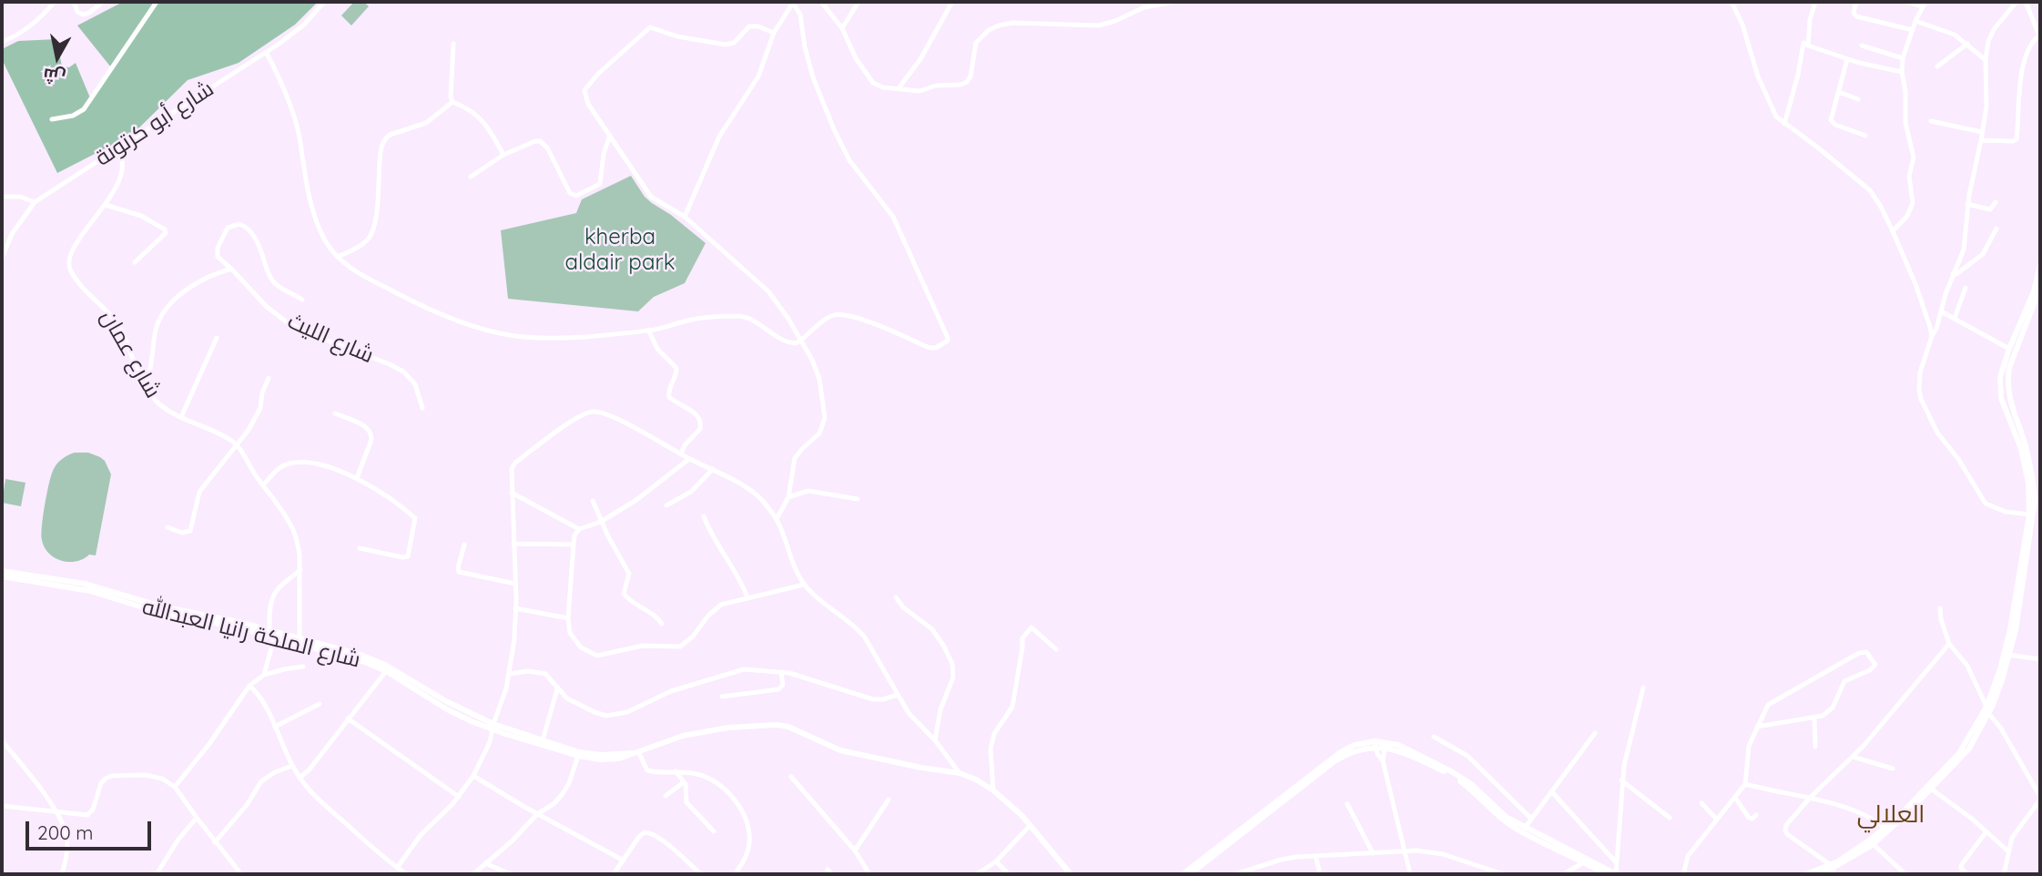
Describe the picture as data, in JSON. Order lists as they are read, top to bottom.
{
  "streets": {
    "main road": ["شارع الملكة رانيا العبدالله"],
    "street": ["شارع أبو كرتونة", "شارع الليث", "شارع عمان"]
  },
  "crossings": [
    ["شارع أبو كرتونة", "شارع عمان"],
    ["شارع عمان", "شارع الملكة رانيا العبدالله"]
  ],
  "districts": ["العلالي"],
  "parks": ["kherba aldair park"],
  "scale_bar": "200 m",
  "north": "bottom"
}
